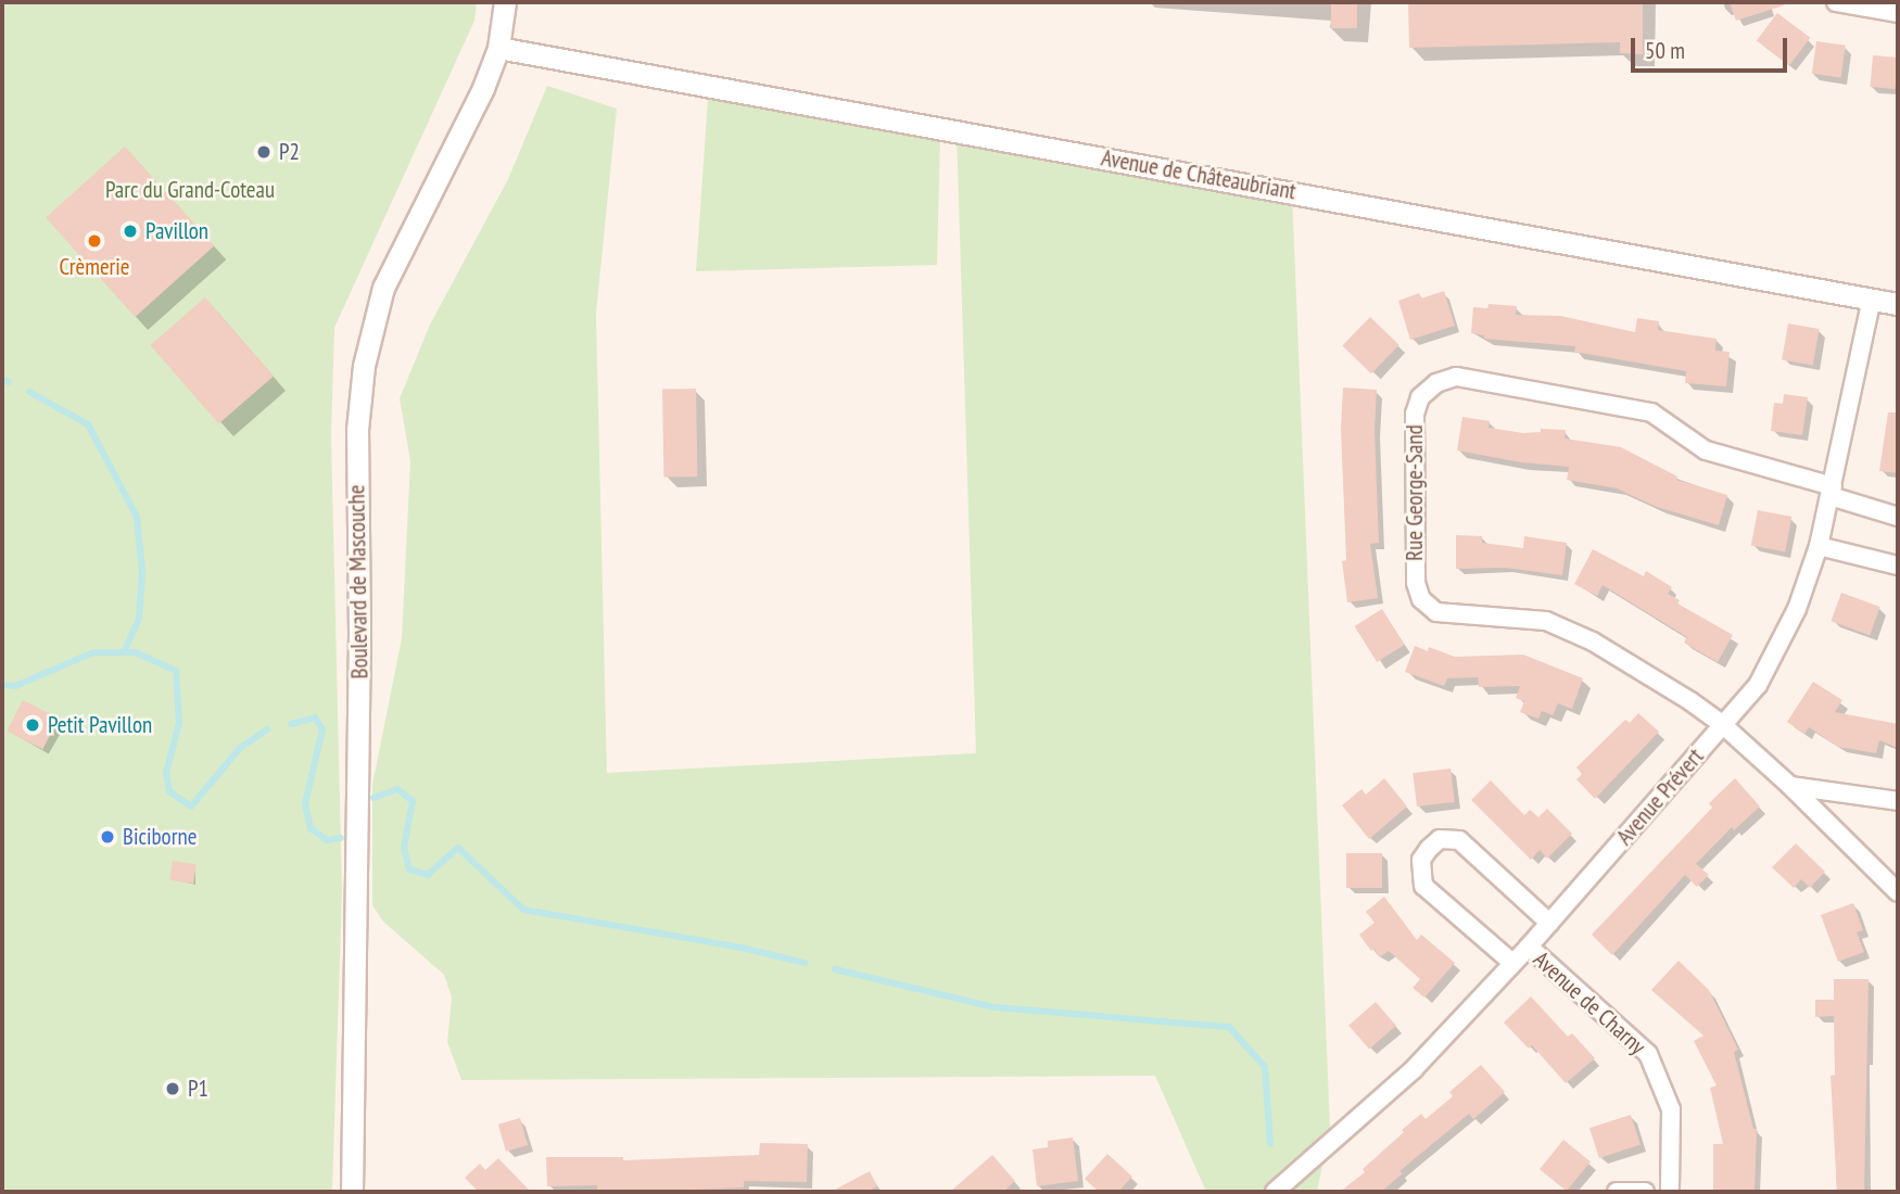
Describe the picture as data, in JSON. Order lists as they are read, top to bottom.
{
  "streets": {
    "street": [
      "Avenue de Châteaubriant",
      "Rue George-Sand",
      "Boulevard de Mascouche",
      "Avenue Prévert",
      "Avenue de Charny"
    ]
  },
  "crossings": [
    ["Avenue de Châteaubriant", "Boulevard de Mascouche"],
    ["Avenue de Châteaubriant", "Avenue Prévert"],
    ["Rue George-Sand", "Avenue Prévert"],
    ["Avenue Prévert", "Avenue de Charny"]
  ],
  "parks": ["Parc du Grand-Coteau"],
  "places": [
    "P2",
    "Pavillon",
    "Crèmerie",
    "Petit Pavillon",
    "Biciborne",
    "P1"
  ],
  "scale_bar": "50 m"
}
